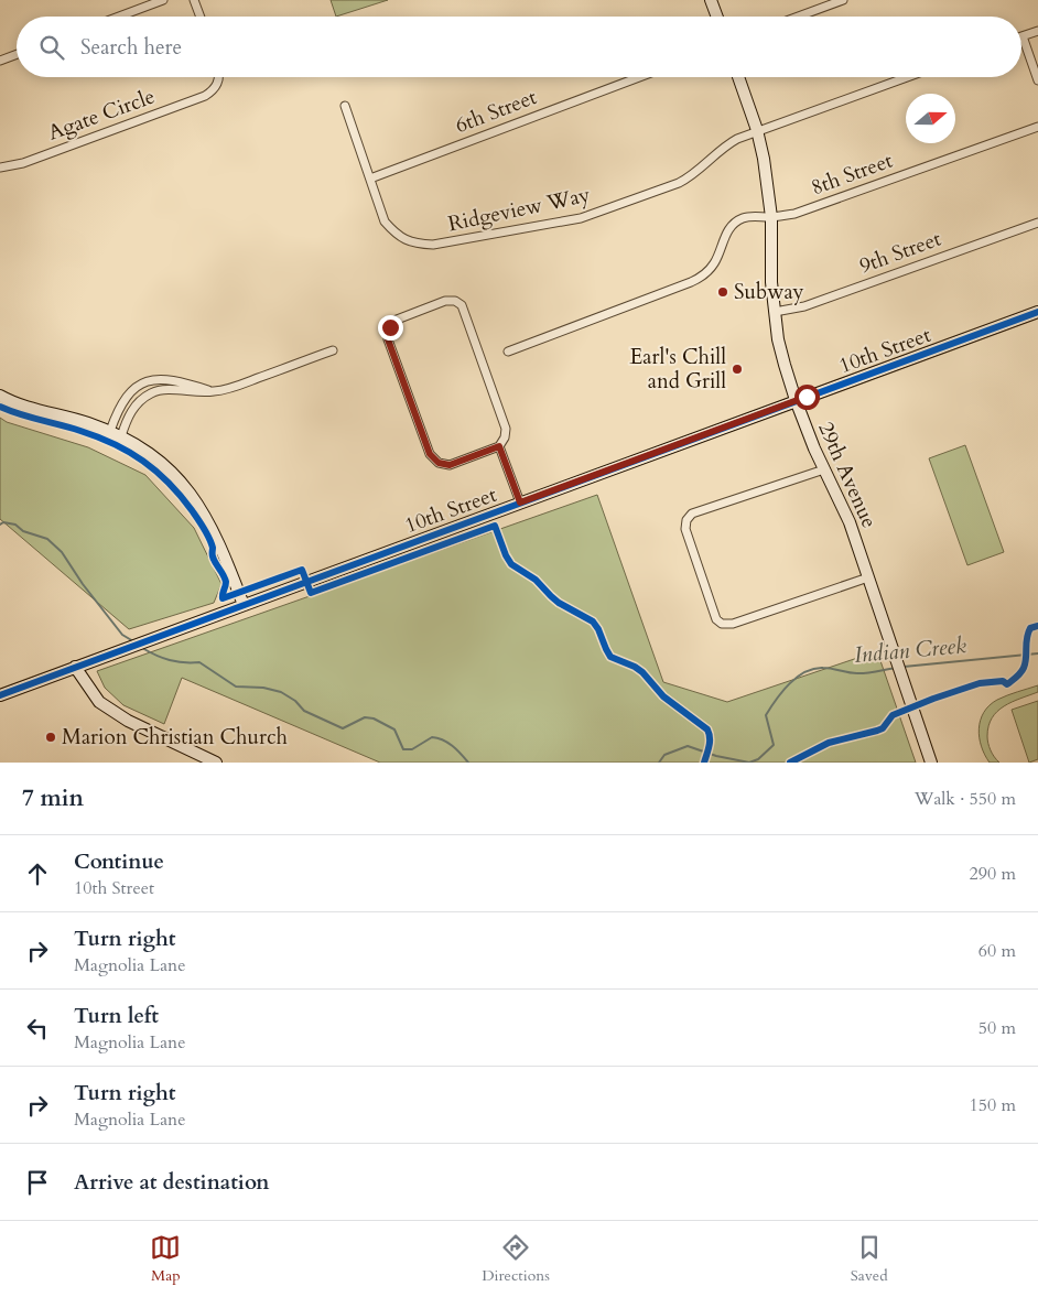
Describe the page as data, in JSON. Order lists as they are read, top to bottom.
{
  "streets": {
    "street": [
      "6th Street",
      "Agate Circle",
      "8th Street",
      "Ridgeview Way",
      "9th Street",
      "10th Street",
      "29th Avenue"
    ]
  },
  "crossings": [
    ["6th Street", "Ridgeview Way"],
    ["8th Street", "29th Avenue"],
    ["Ridgeview Way", "29th Avenue"],
    ["9th Street", "29th Avenue"],
    ["10th Street", "29th Avenue"]
  ],
  "water": ["Indian Creek"],
  "places": ["Subway", "Earl's Chill and Grill", "Marion Christian Church"],
  "north": "right",
  "page": {
    "search": "Search here",
    "heading": ["7 min", "Walk · 550 m"],
    "list": [
      ["Continue", "10th Street", "290 m"],
      ["Turn right", "Magnolia Lane", "60 m"],
      ["Turn left", "Magnolia Lane", "50 m"],
      ["Turn right", "Magnolia Lane", "150 m"],
      "Arrive at destination"
    ],
    "nav": ["Map", "Directions", "Saved"]
  }
}
